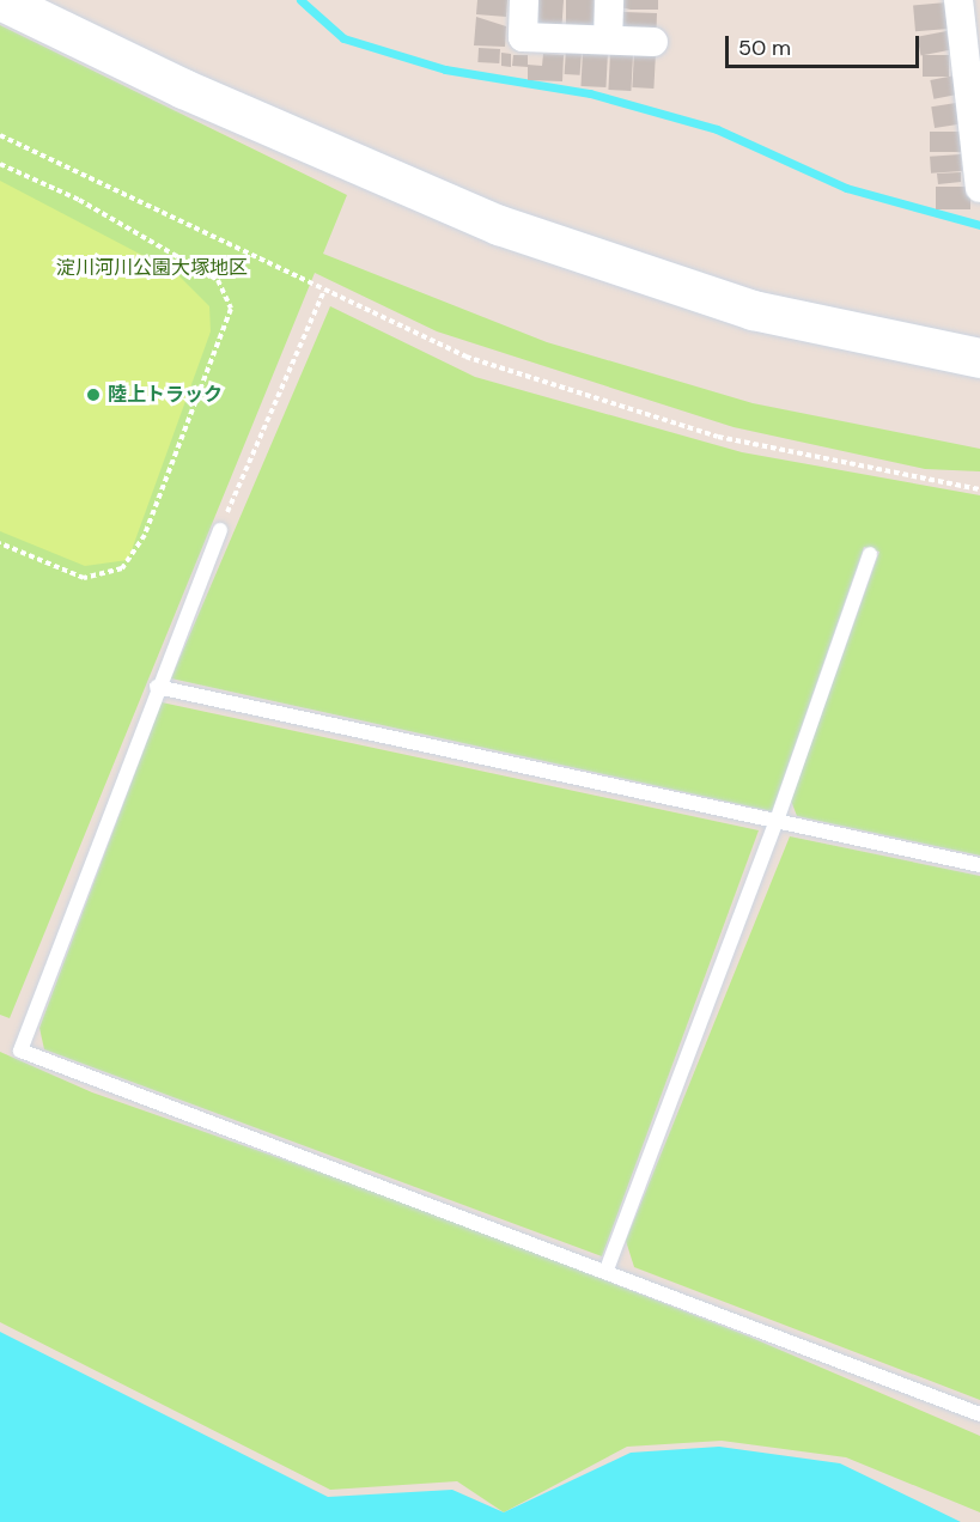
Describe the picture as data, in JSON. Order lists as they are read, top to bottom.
{
  "parks": ["淀川河川公園大塚地区"],
  "places": ["陸上トラック"],
  "scale_bar": "50 m"
}
